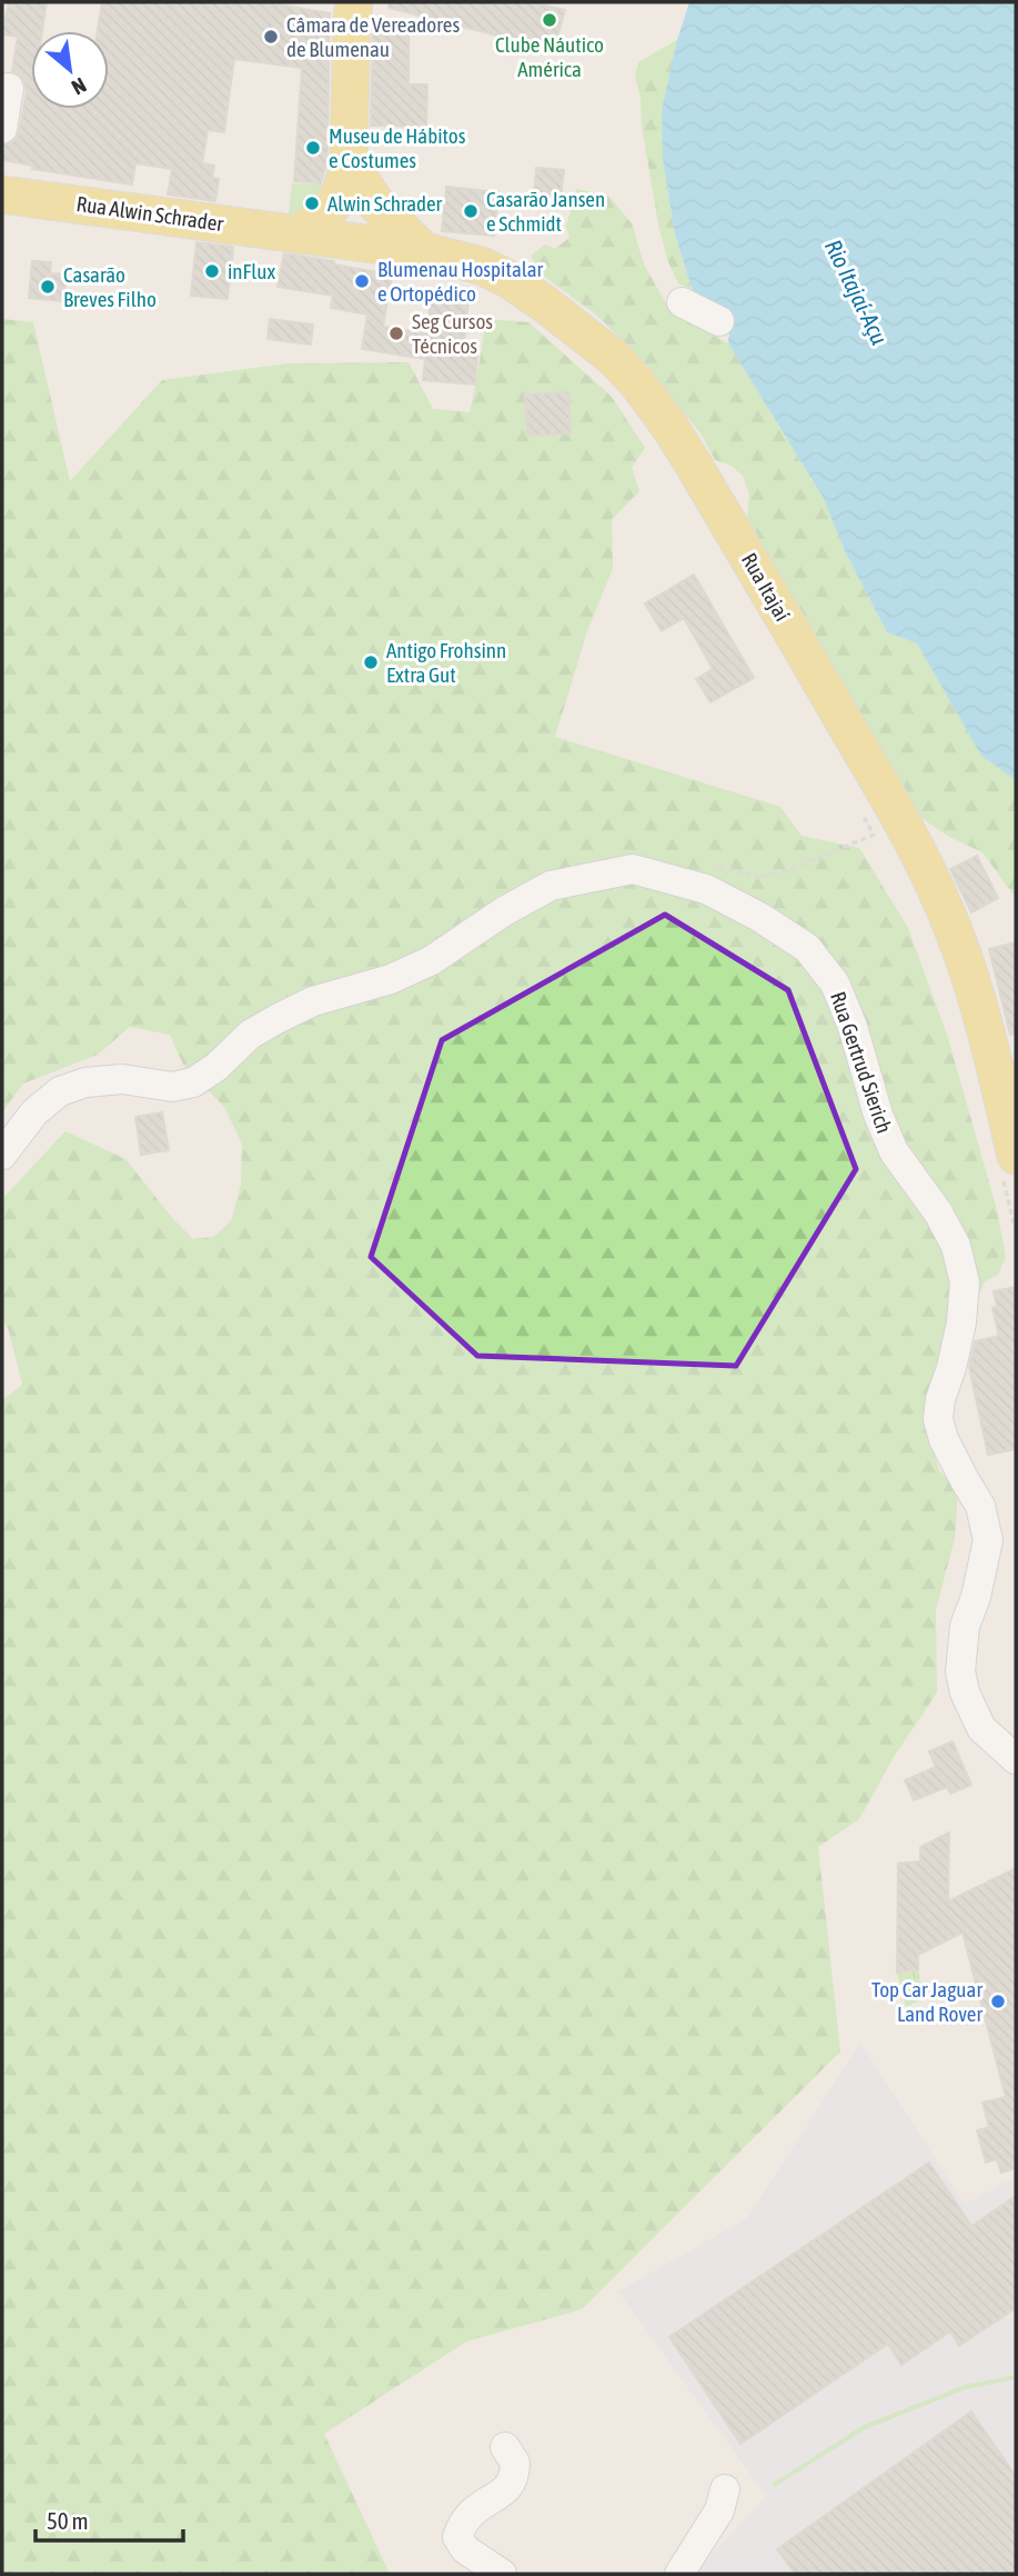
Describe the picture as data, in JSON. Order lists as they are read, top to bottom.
{
  "streets": {
    "main road": ["Rua Alwin Schrader", "Rua Itajaí"],
    "street": ["Rua Gertrud Sierich"]
  },
  "crossings": [
    ["Rua Alwin Schrader", "Rua Itajaí"]
  ],
  "water": ["Rio Itajaí-Açu"],
  "places": [
    "Clube Náutico América",
    "Câmara de Vereadores de Blumenau",
    "Museu de Hábitos e Costumes",
    "Alwin Schrader",
    "Casarão Jansen e Schmidt",
    "inFlux",
    "Blumenau Hospitalar e Ortopédico",
    "Casarão Breves Filho",
    "Seg Cursos Técnicos",
    "Antigo Frohsinn Extra Gut",
    "Top Car Jaguar Land Rover"
  ],
  "scale_bar": "50 m",
  "north": "bottom right"
}
